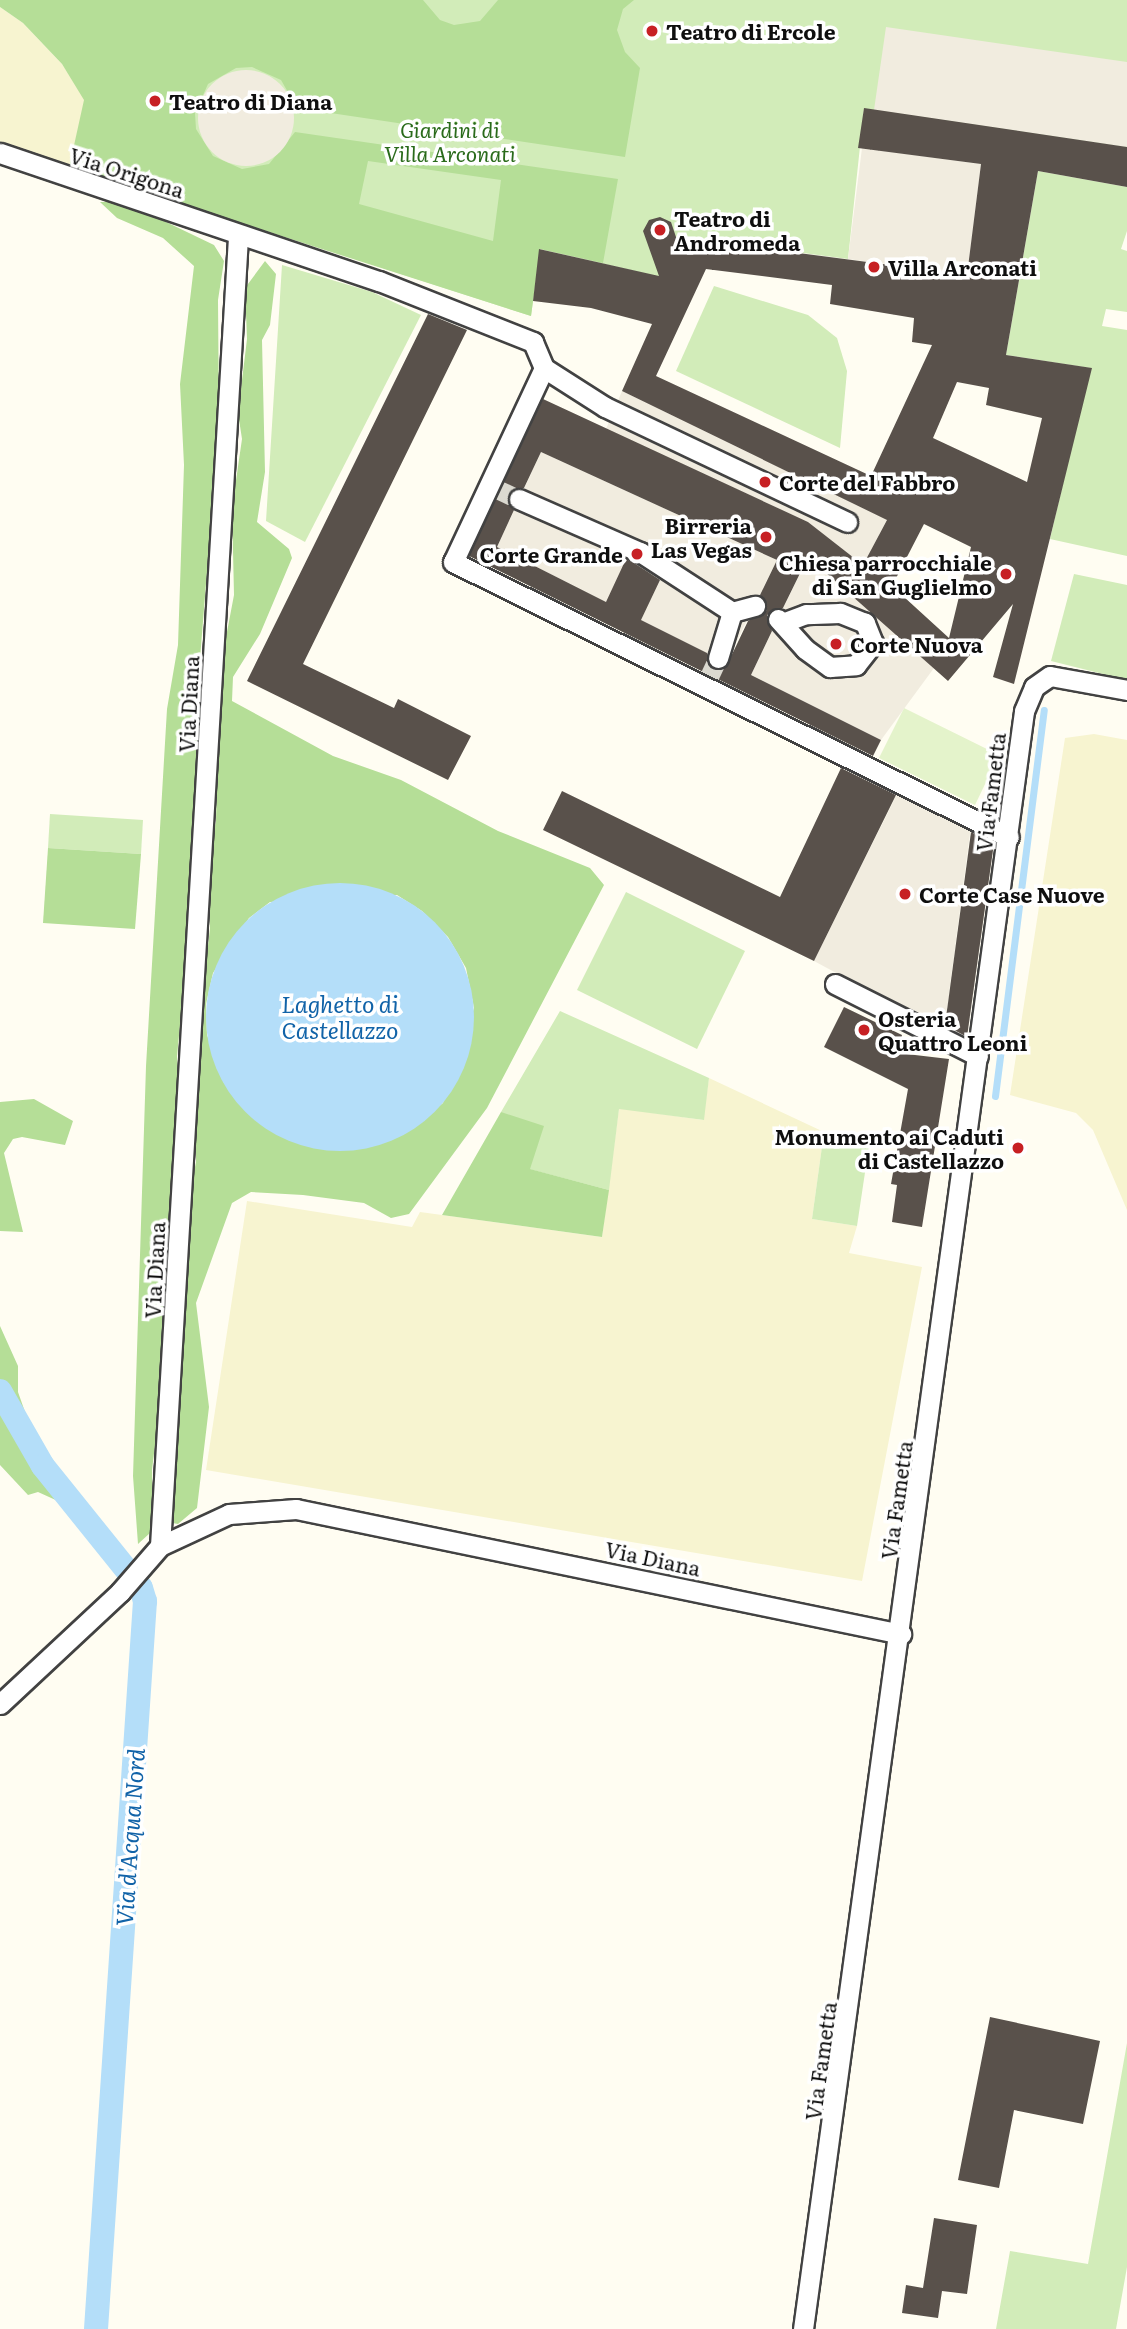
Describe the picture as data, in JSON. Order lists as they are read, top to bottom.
{
  "streets": {
    "street": ["Via Origona", "Via Diana", "Via Fametta"]
  },
  "crossings": [
    ["Via Origona", "Via Diana"],
    ["Via Diana", "Via Fametta"]
  ],
  "water": ["Laghetto di Castellazzo", "Via d'Acqua Nord"],
  "parks": ["Giardini di Villa Arconati"],
  "places": [
    "Teatro di Ercole",
    "Teatro di Diana",
    "Teatro di Andromeda",
    "Villa Arconati",
    "Corte del Fabbro",
    "Birreria Las Vegas",
    "Corte Grande",
    "Chiesa parrocchiale di San Guglielmo",
    "Corte Nuova",
    "Corte Case Nuove",
    "Osteria Quattro Leoni",
    "Monumento ai Caduti di Castellazzo"
  ]
}
